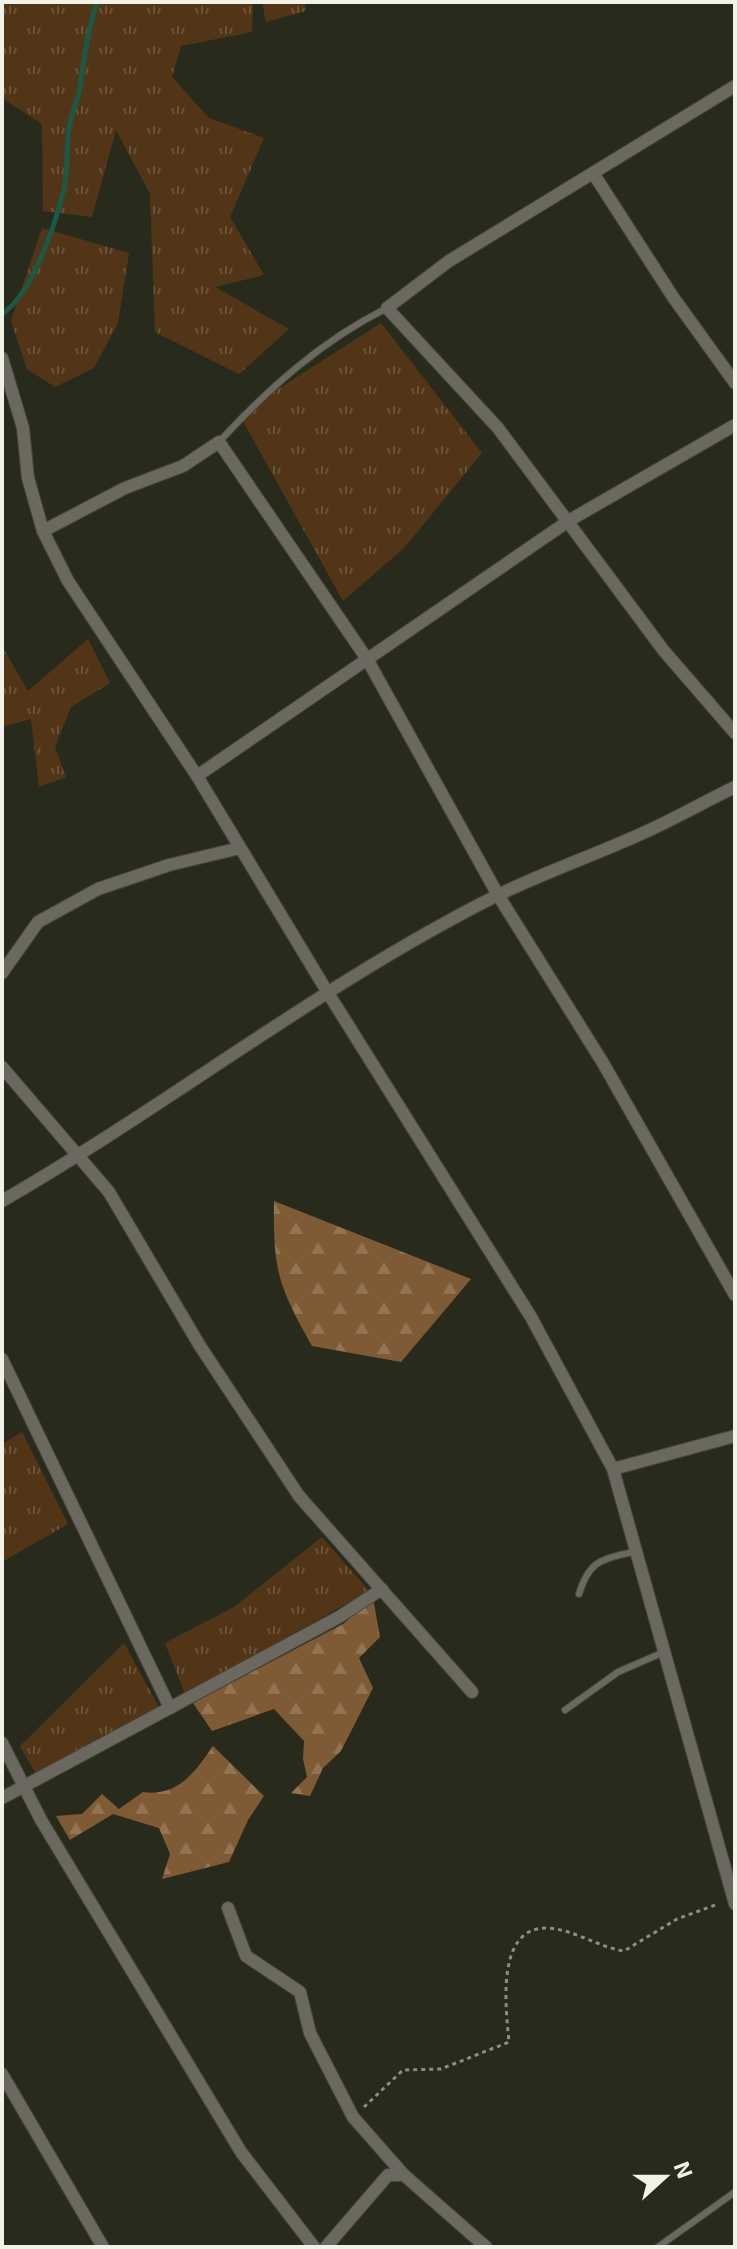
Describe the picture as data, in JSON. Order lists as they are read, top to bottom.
{
  "north": "right"
}
